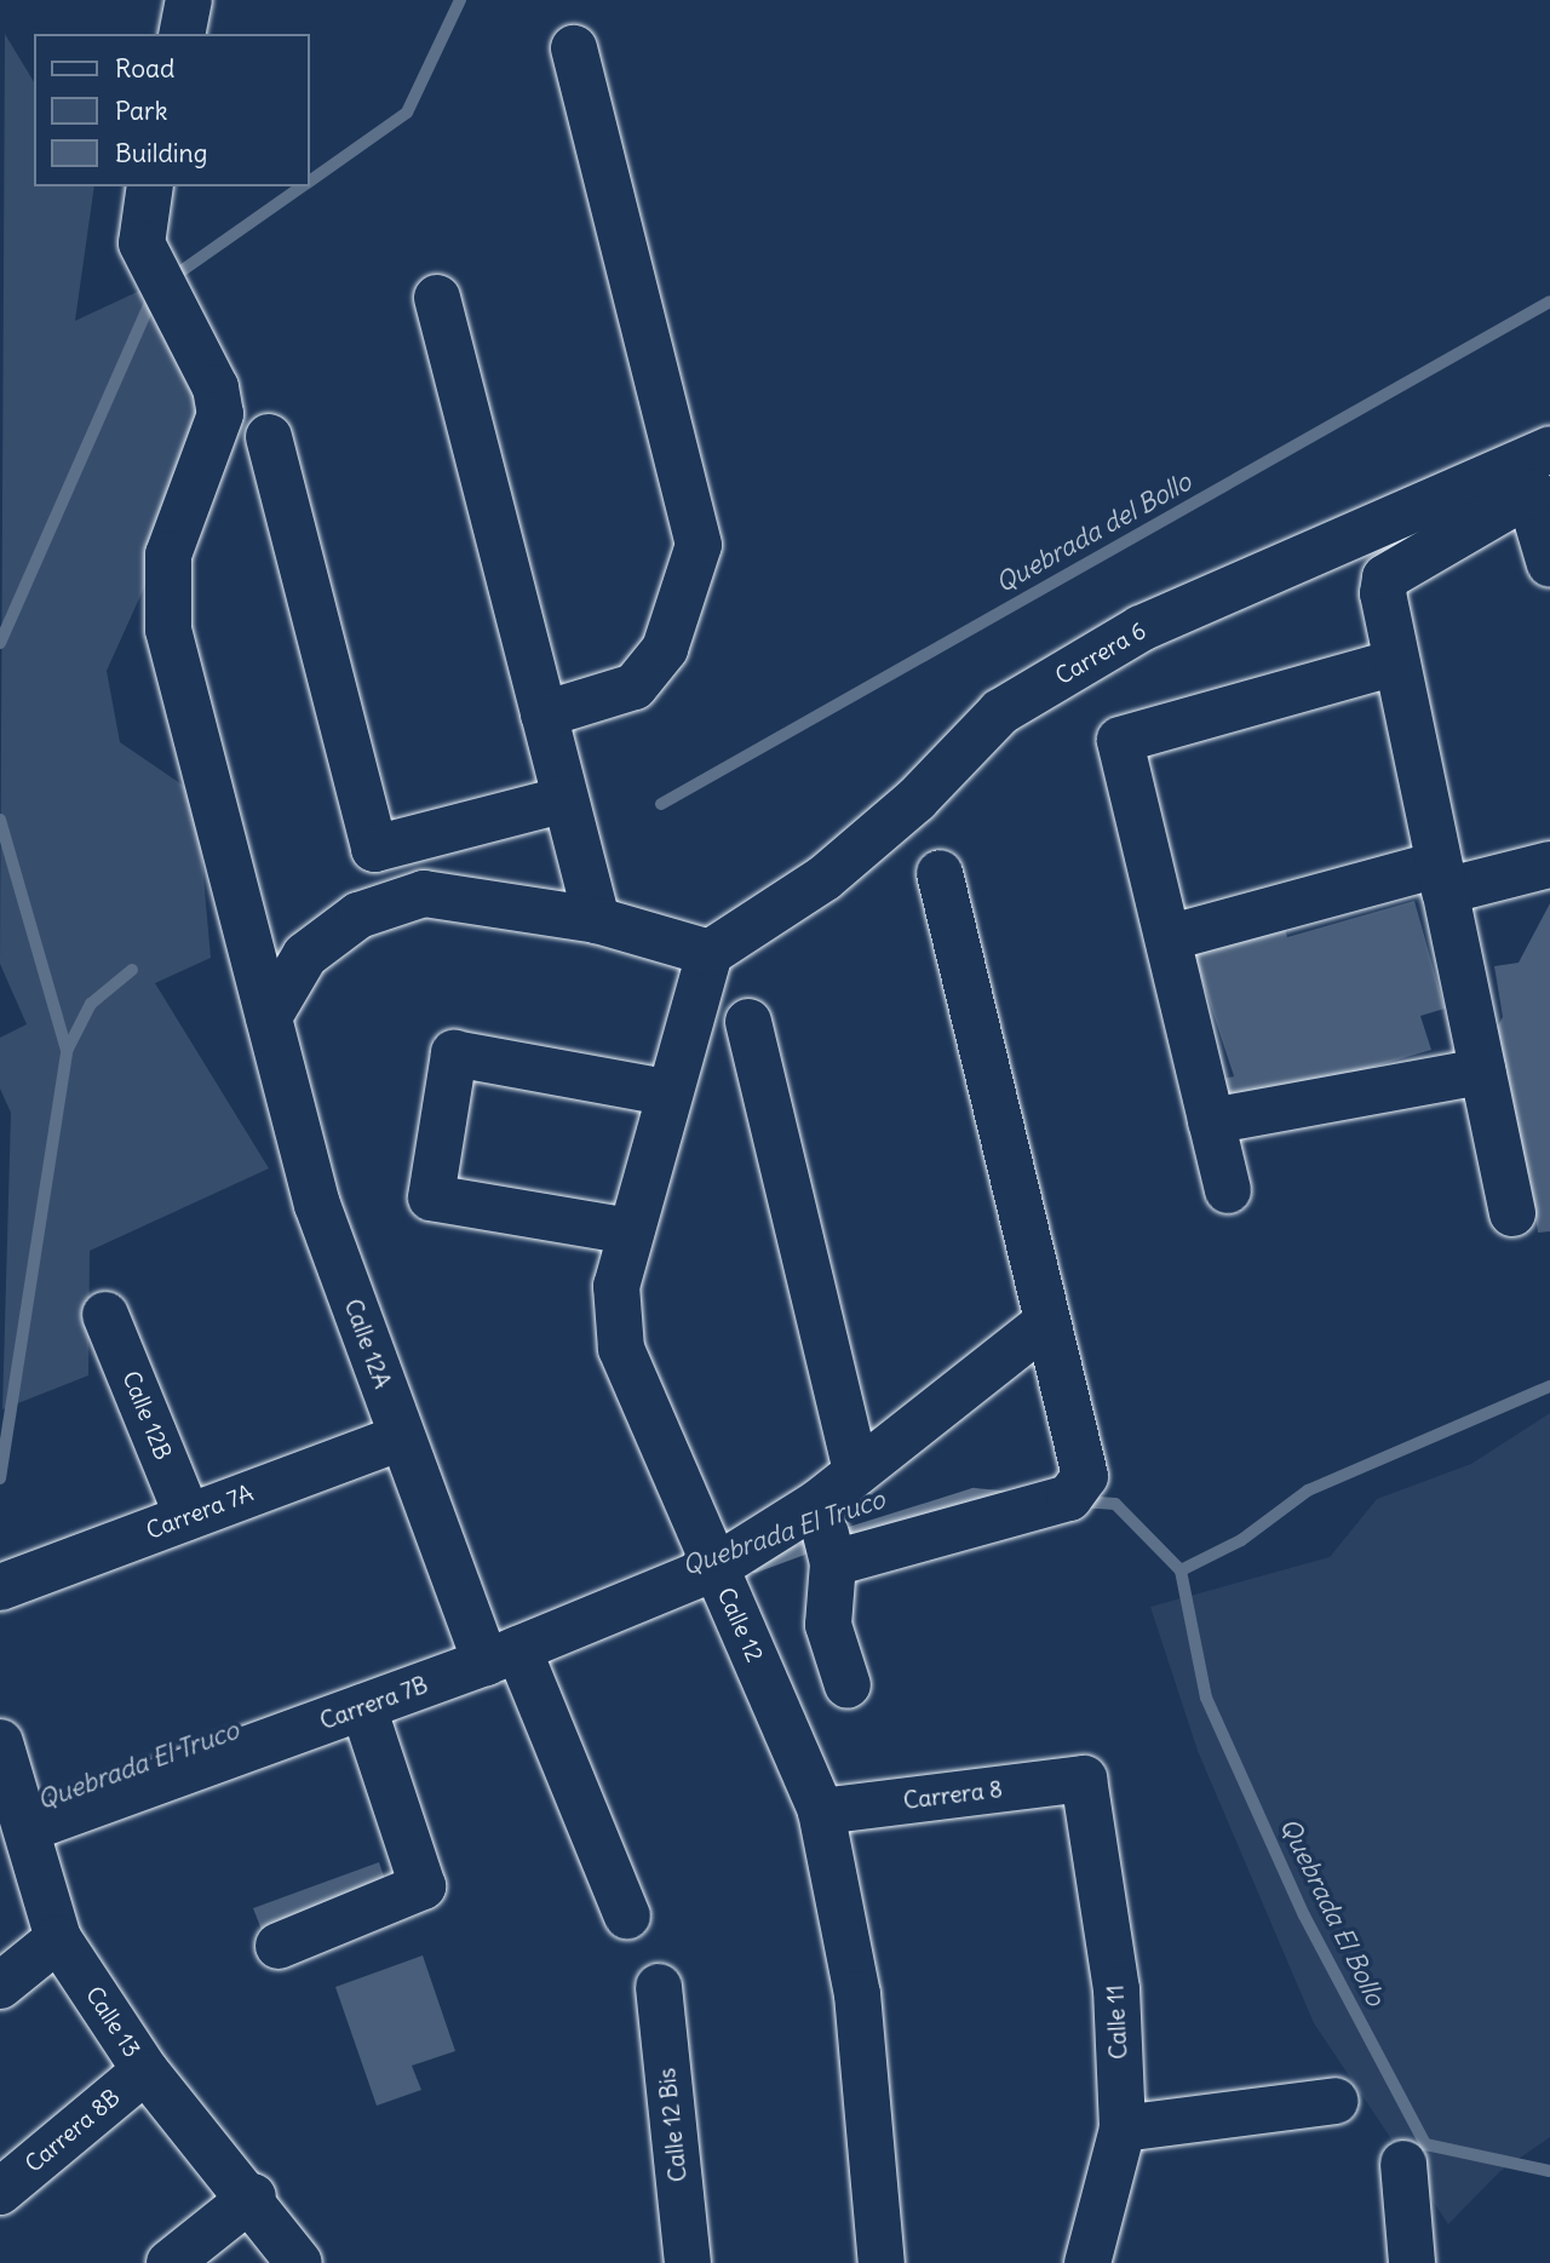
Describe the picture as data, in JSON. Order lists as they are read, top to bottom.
{
  "streets": {
    "street": [
      "Carrera 6",
      "Calle 12A",
      "Calle 12B",
      "Carrera 7A",
      "Calle 12",
      "Carrera 7B",
      "Carrera 8",
      "Calle 13",
      "Calle 11",
      "Calle 12 Bis",
      "Carrera 8B"
    ]
  },
  "crossings": [
    ["Carrera 6", "Calle 12"],
    ["Calle 12A", "Carrera 7A"],
    ["Calle 12A", "Carrera 7B"],
    ["Calle 12B", "Carrera 7A"],
    ["Calle 12", "Carrera 7B"],
    ["Calle 12", "Carrera 8"],
    ["Carrera 7B", "Calle 13"],
    ["Carrera 8", "Calle 11"],
    ["Calle 13", "Carrera 8B"]
  ],
  "water": ["Quebrada del Bollo", "Quebrada El Truco", "Quebrada El Bollo"],
  "legend": ["Road", "Park", "Building"]
}
